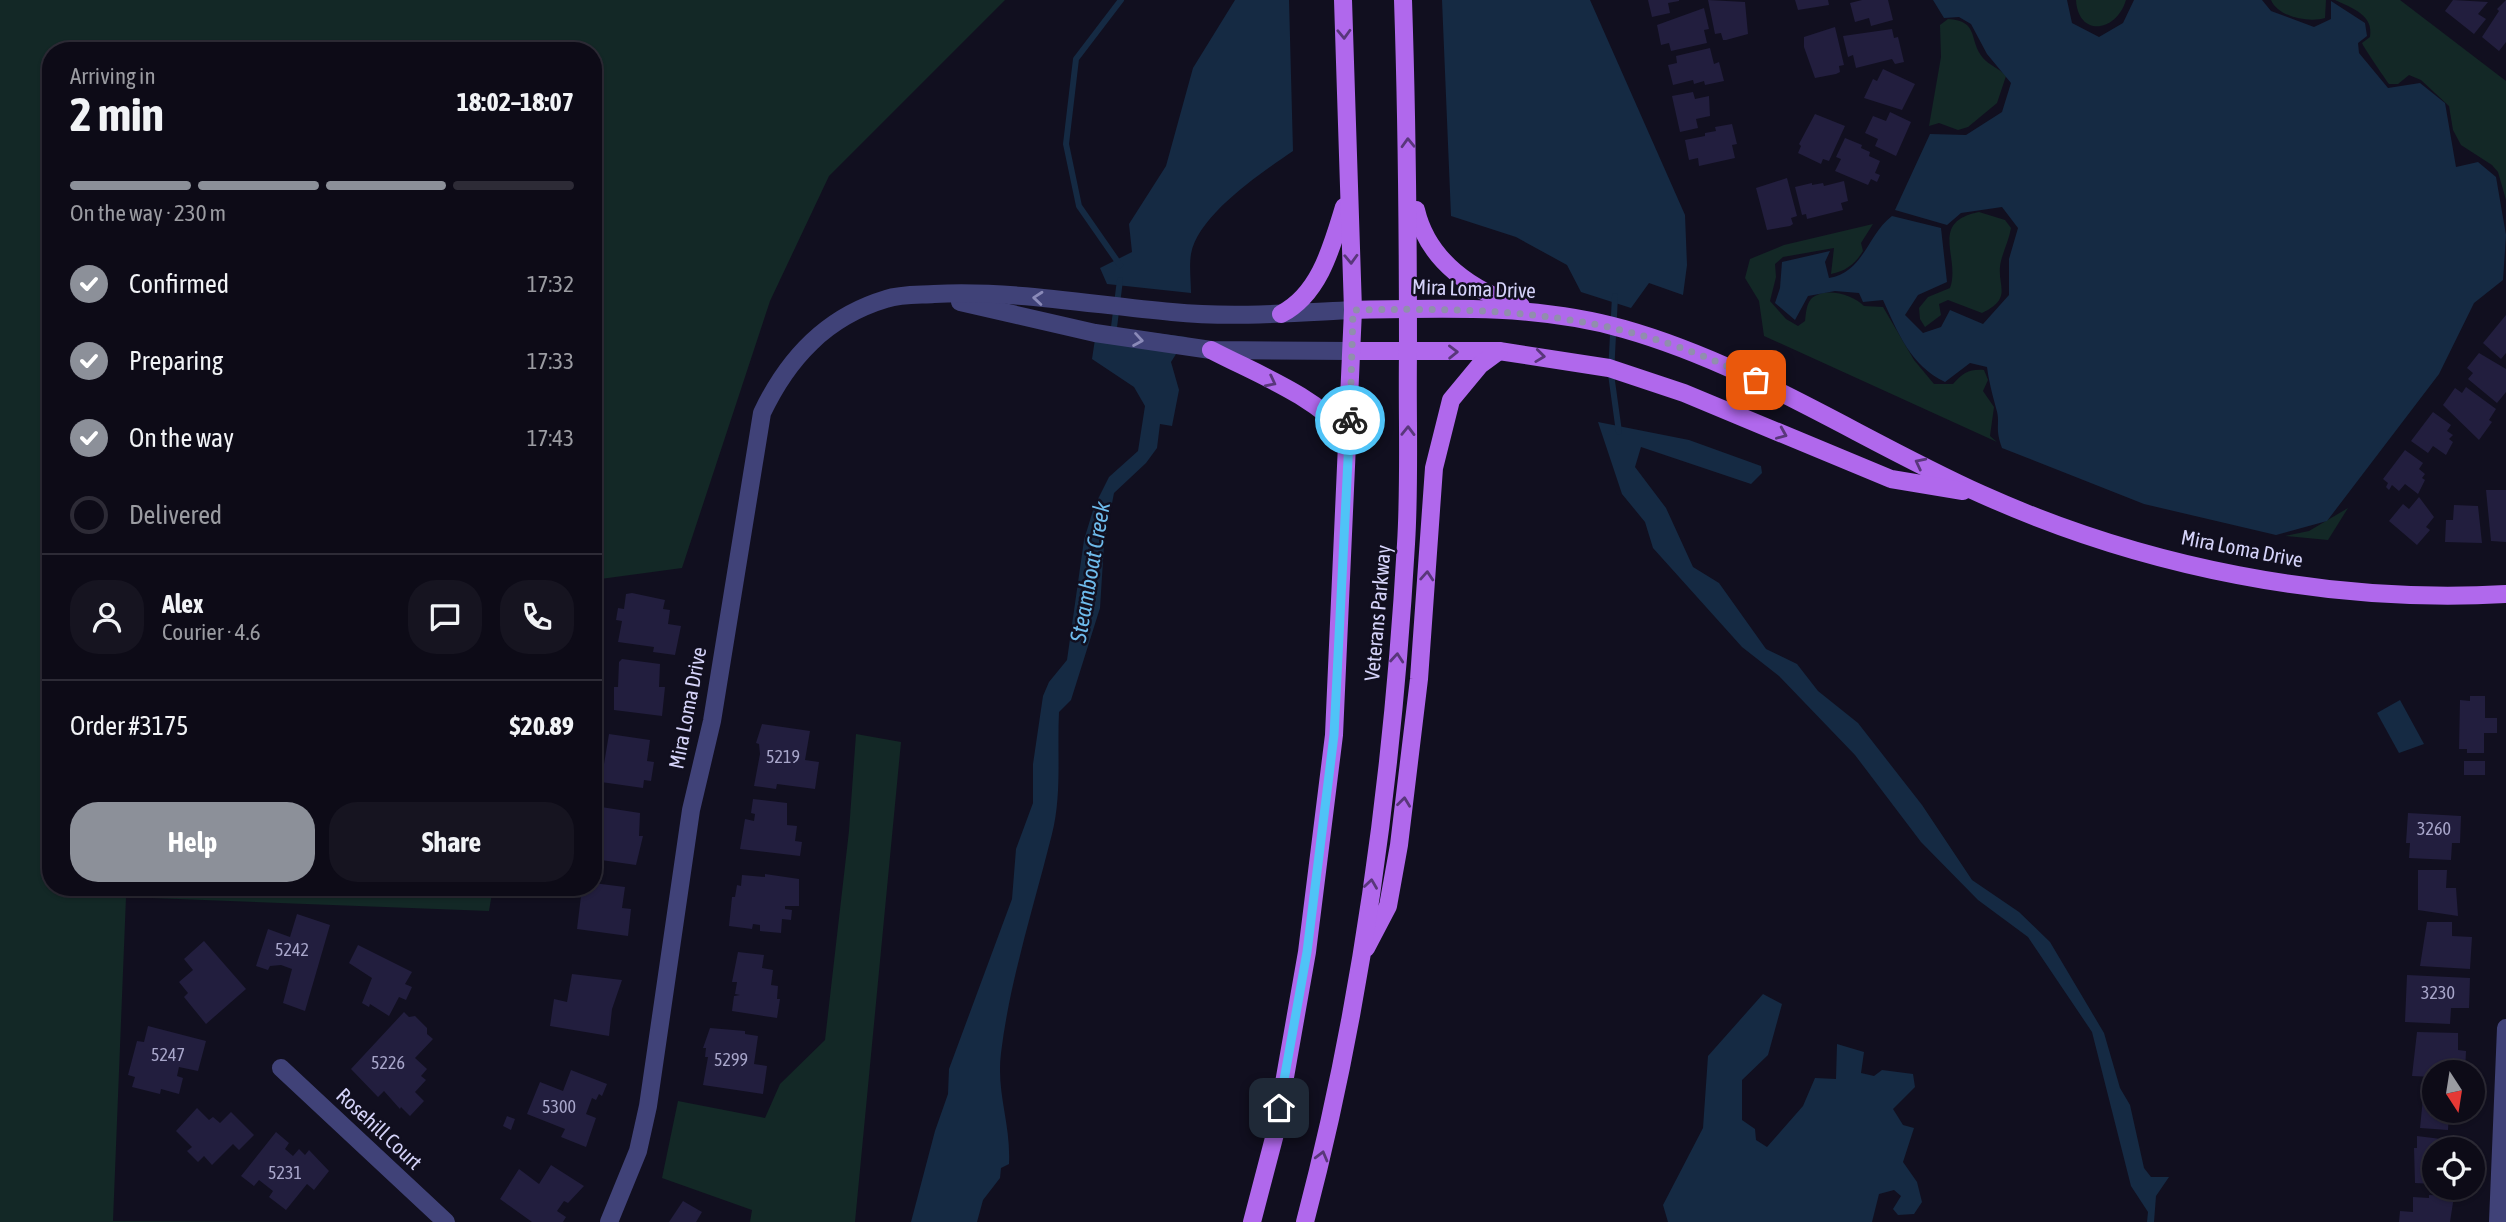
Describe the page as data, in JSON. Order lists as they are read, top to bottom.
{
  "streets": {
    "main road": ["Mira Loma Drive", "Veterans Parkway"],
    "street": ["Rosehill Court"]
  },
  "crossings": [
    ["Mira Loma Drive", "Veterans Parkway"]
  ],
  "water": ["Steamboat Creek"],
  "house_numbers": [
    "5219",
    "3260",
    "5242",
    "3230",
    "5247",
    "5299",
    "5226",
    "5300",
    "5231"
  ],
  "north": "bottom",
  "page": {
    "heading": ["2 min", "Arriving in", "18:02–18:07"],
    "panel": [
      "Alex",
      "Courier · 4.6",
      "Order #3175",
      "$20.89"
    ],
    "bar": "On the way · 230 m",
    "list": [
      ["Confirmed", "17:32"],
      ["Preparing", "17:33"],
      ["On the way", "17:43"],
      "Delivered"
    ],
    "buttons": ["Help", "Share"]
  }
}
